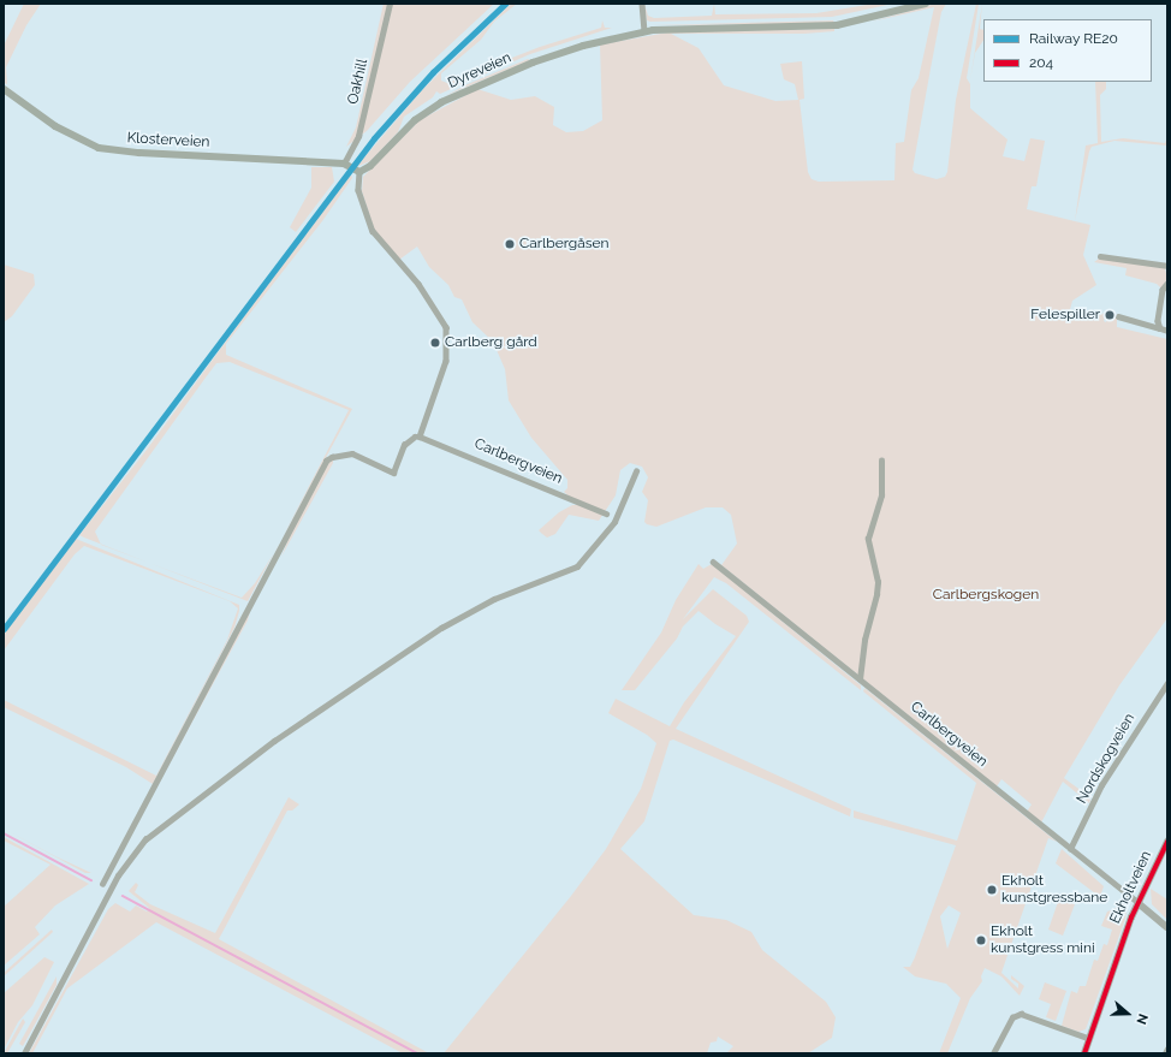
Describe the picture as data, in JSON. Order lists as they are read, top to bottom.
{
  "streets": {
    "main road": ["Dyreveien", "Klosterveien"],
    "street": [
      "Oakhill",
      "Carlbergveien",
      "Nordskogveien",
      "Ekholtveien"
    ]
  },
  "crossings": [
    ["Oakhill", "Klosterveien"],
    ["Carlbergveien", "Nordskogveien"],
    ["Carlbergveien", "Ekholtveien"]
  ],
  "parks": ["Carlbergskogen"],
  "places": [
    "Carlbergåsen",
    "Felespiller",
    "Carlberg gård",
    "Ekholt kunstgressbane",
    "Ekholt kunstgress mini"
  ],
  "lines": ["rail line RE20", "transit line 204"],
  "legend": ["Railway RE20", "204"],
  "north": "right"
}
